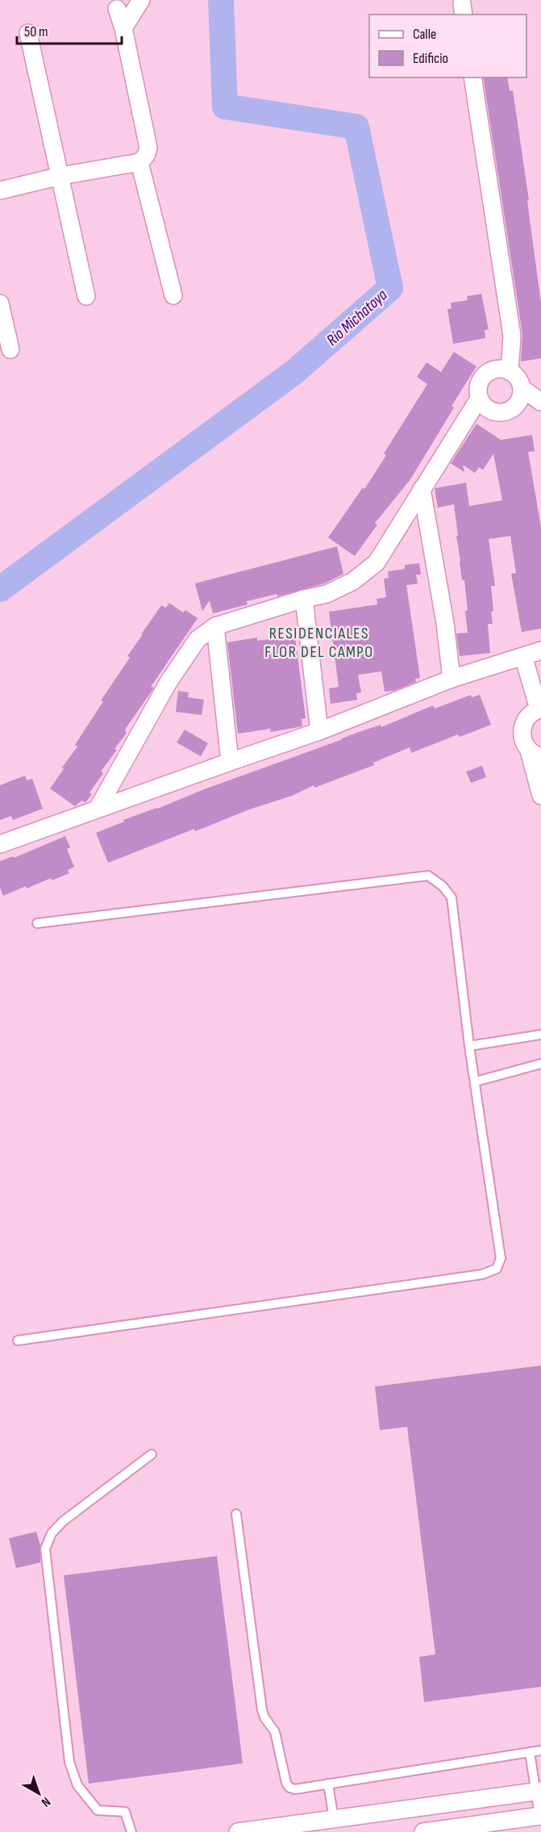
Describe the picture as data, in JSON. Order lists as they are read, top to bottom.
{
  "districts": ["RESIDENCIALES FLOR DEL CAMPO"],
  "water": ["Río Michatoya"],
  "legend": ["Calle", "Edificio"],
  "scale_bar": "50 m",
  "north": "bottom right"
}
